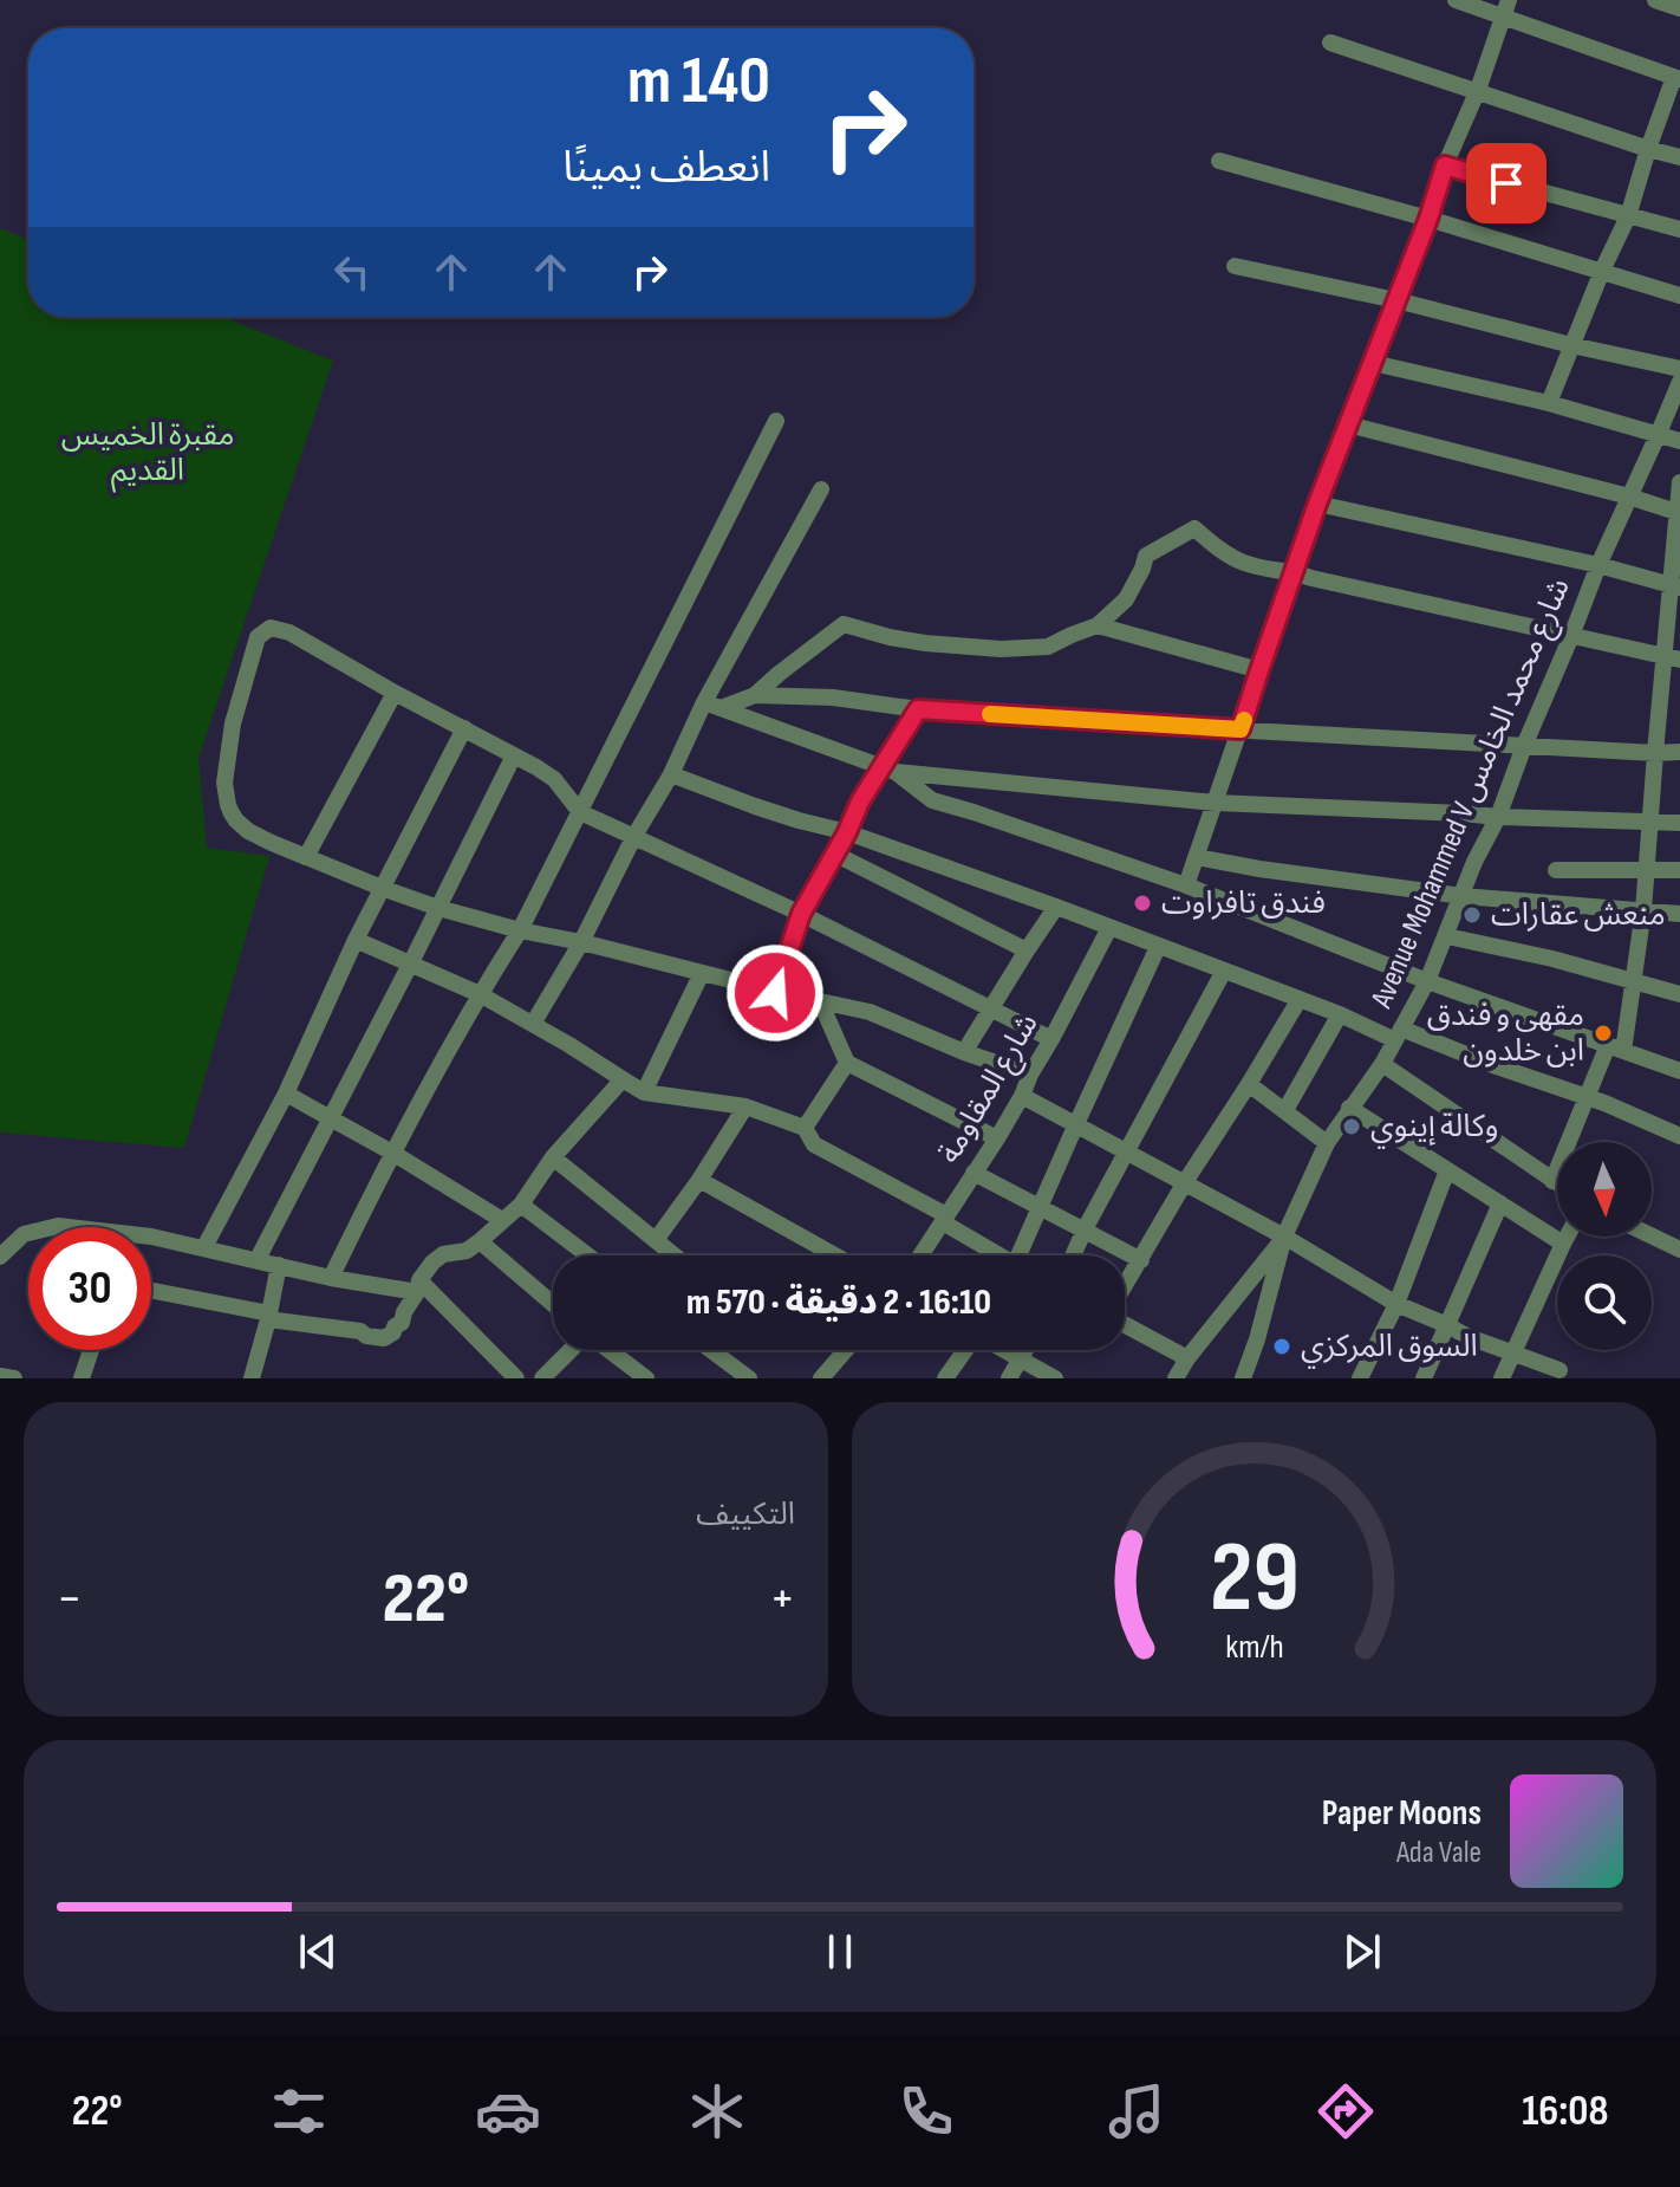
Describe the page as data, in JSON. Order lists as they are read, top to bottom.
{
  "streets": {
    "street": ["Avenue Mohammed V شارع محمد الخامس", "شارع المقاومة"]
  },
  "parks": ["مقبرة الخميس القديم"],
  "places": [
    "فندق تافراوت",
    "منعش عقارات",
    "مقهى و فندق ابن خلدون",
    "وكالة إينوي",
    "السوق المركزي"
  ],
  "north": "bottom",
  "page": {
    "turn": ["140 m", "انعطف يمينًا"],
    "limit": "30",
    "trip": "16:10 · 2 دقيقة · 570 m",
    "tile": "التكييف",
    "heat": ["−", "22°", "+"],
    "song": ["Paper Moons", "Ada Vale"],
    "tabs": ["16:08", "22°"],
    "gauge": ["29", "km/h"]
  }
}
